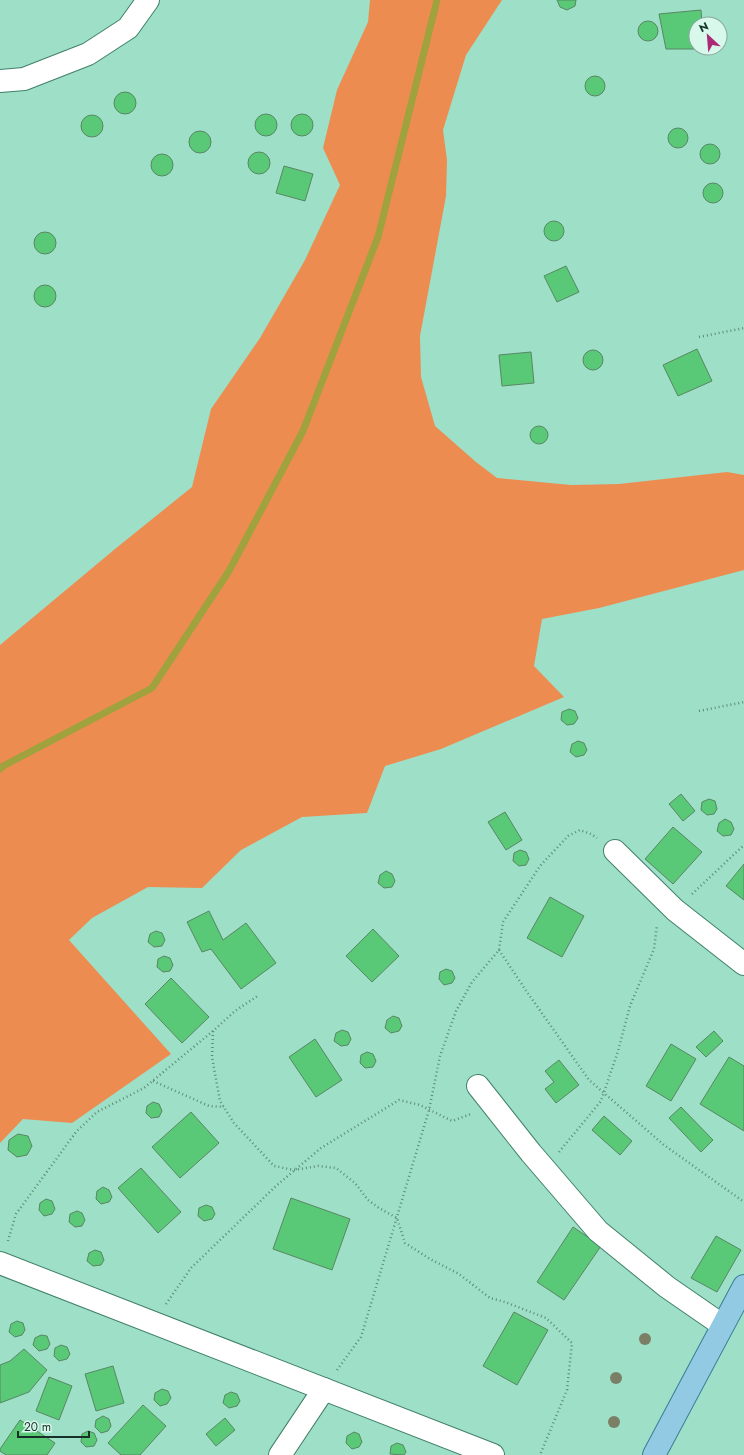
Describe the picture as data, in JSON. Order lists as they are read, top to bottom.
{
  "scale_bar": "20 m",
  "north": "top left"
}
